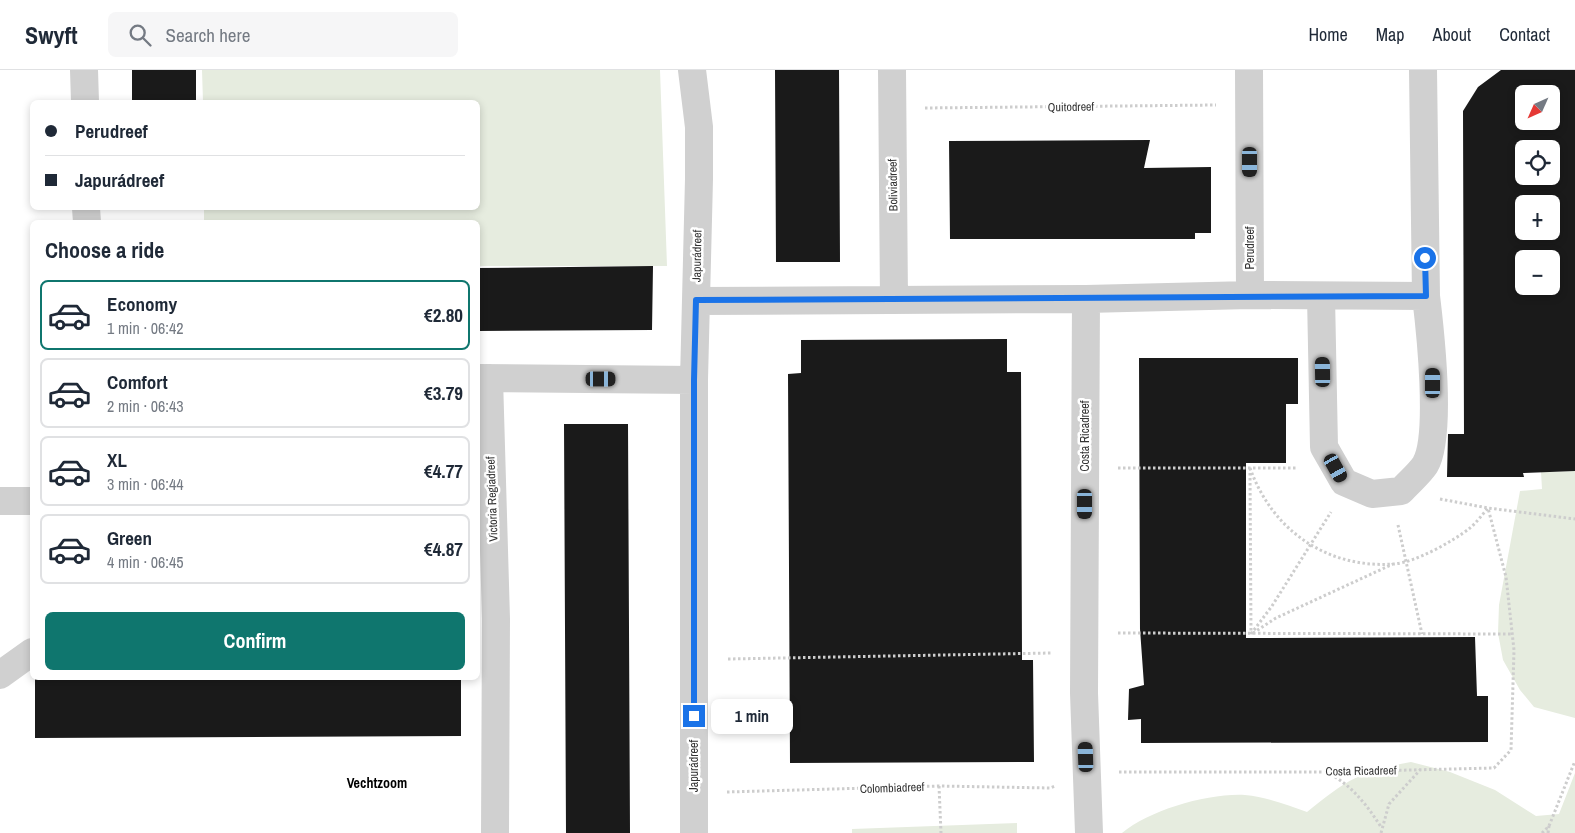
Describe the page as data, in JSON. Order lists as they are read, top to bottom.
{
  "streets": {
    "street": [
      "Boliviadreef",
      "Perudreef",
      "Japurádreef",
      "Costa Ricadreef",
      "Victoria Regiadreef"
    ],
    "path": ["Quitodreef", "Colombiadreef"]
  },
  "crossings": [
    ["Quitodreef", "Boliviadreef"],
    ["Quitodreef", "Perudreef"],
    ["Japurádreef", "Victoria Regiadreef"],
    ["Japurádreef", "Colombiadreef"],
    ["Costa Ricadreef", "Colombiadreef"]
  ],
  "districts": ["Vechtzoom"],
  "north": "bottom left",
  "page": {
    "header": "Swyft",
    "search": "Search here",
    "nav": [
      "Home",
      "Map",
      "About",
      "Contact"
    ],
    "map_buttons": ["+", "−"],
    "banner": ["Perudreef", "Japurádreef"],
    "heading": "Choose a ride",
    "list": [
      {
        "name": "Economy",
        "note": "1 min · 06:42",
        "value": "€2.80"
      },
      {
        "name": "Comfort",
        "note": "2 min · 06:43",
        "value": "€3.79"
      },
      {
        "name": "XL",
        "note": "3 min · 06:44",
        "value": "€4.77"
      },
      {
        "name": "Green",
        "note": "4 min · 06:45",
        "value": "€4.87"
      }
    ],
    "buttons": "Confirm",
    "bubble": "1 min"
  }
}
